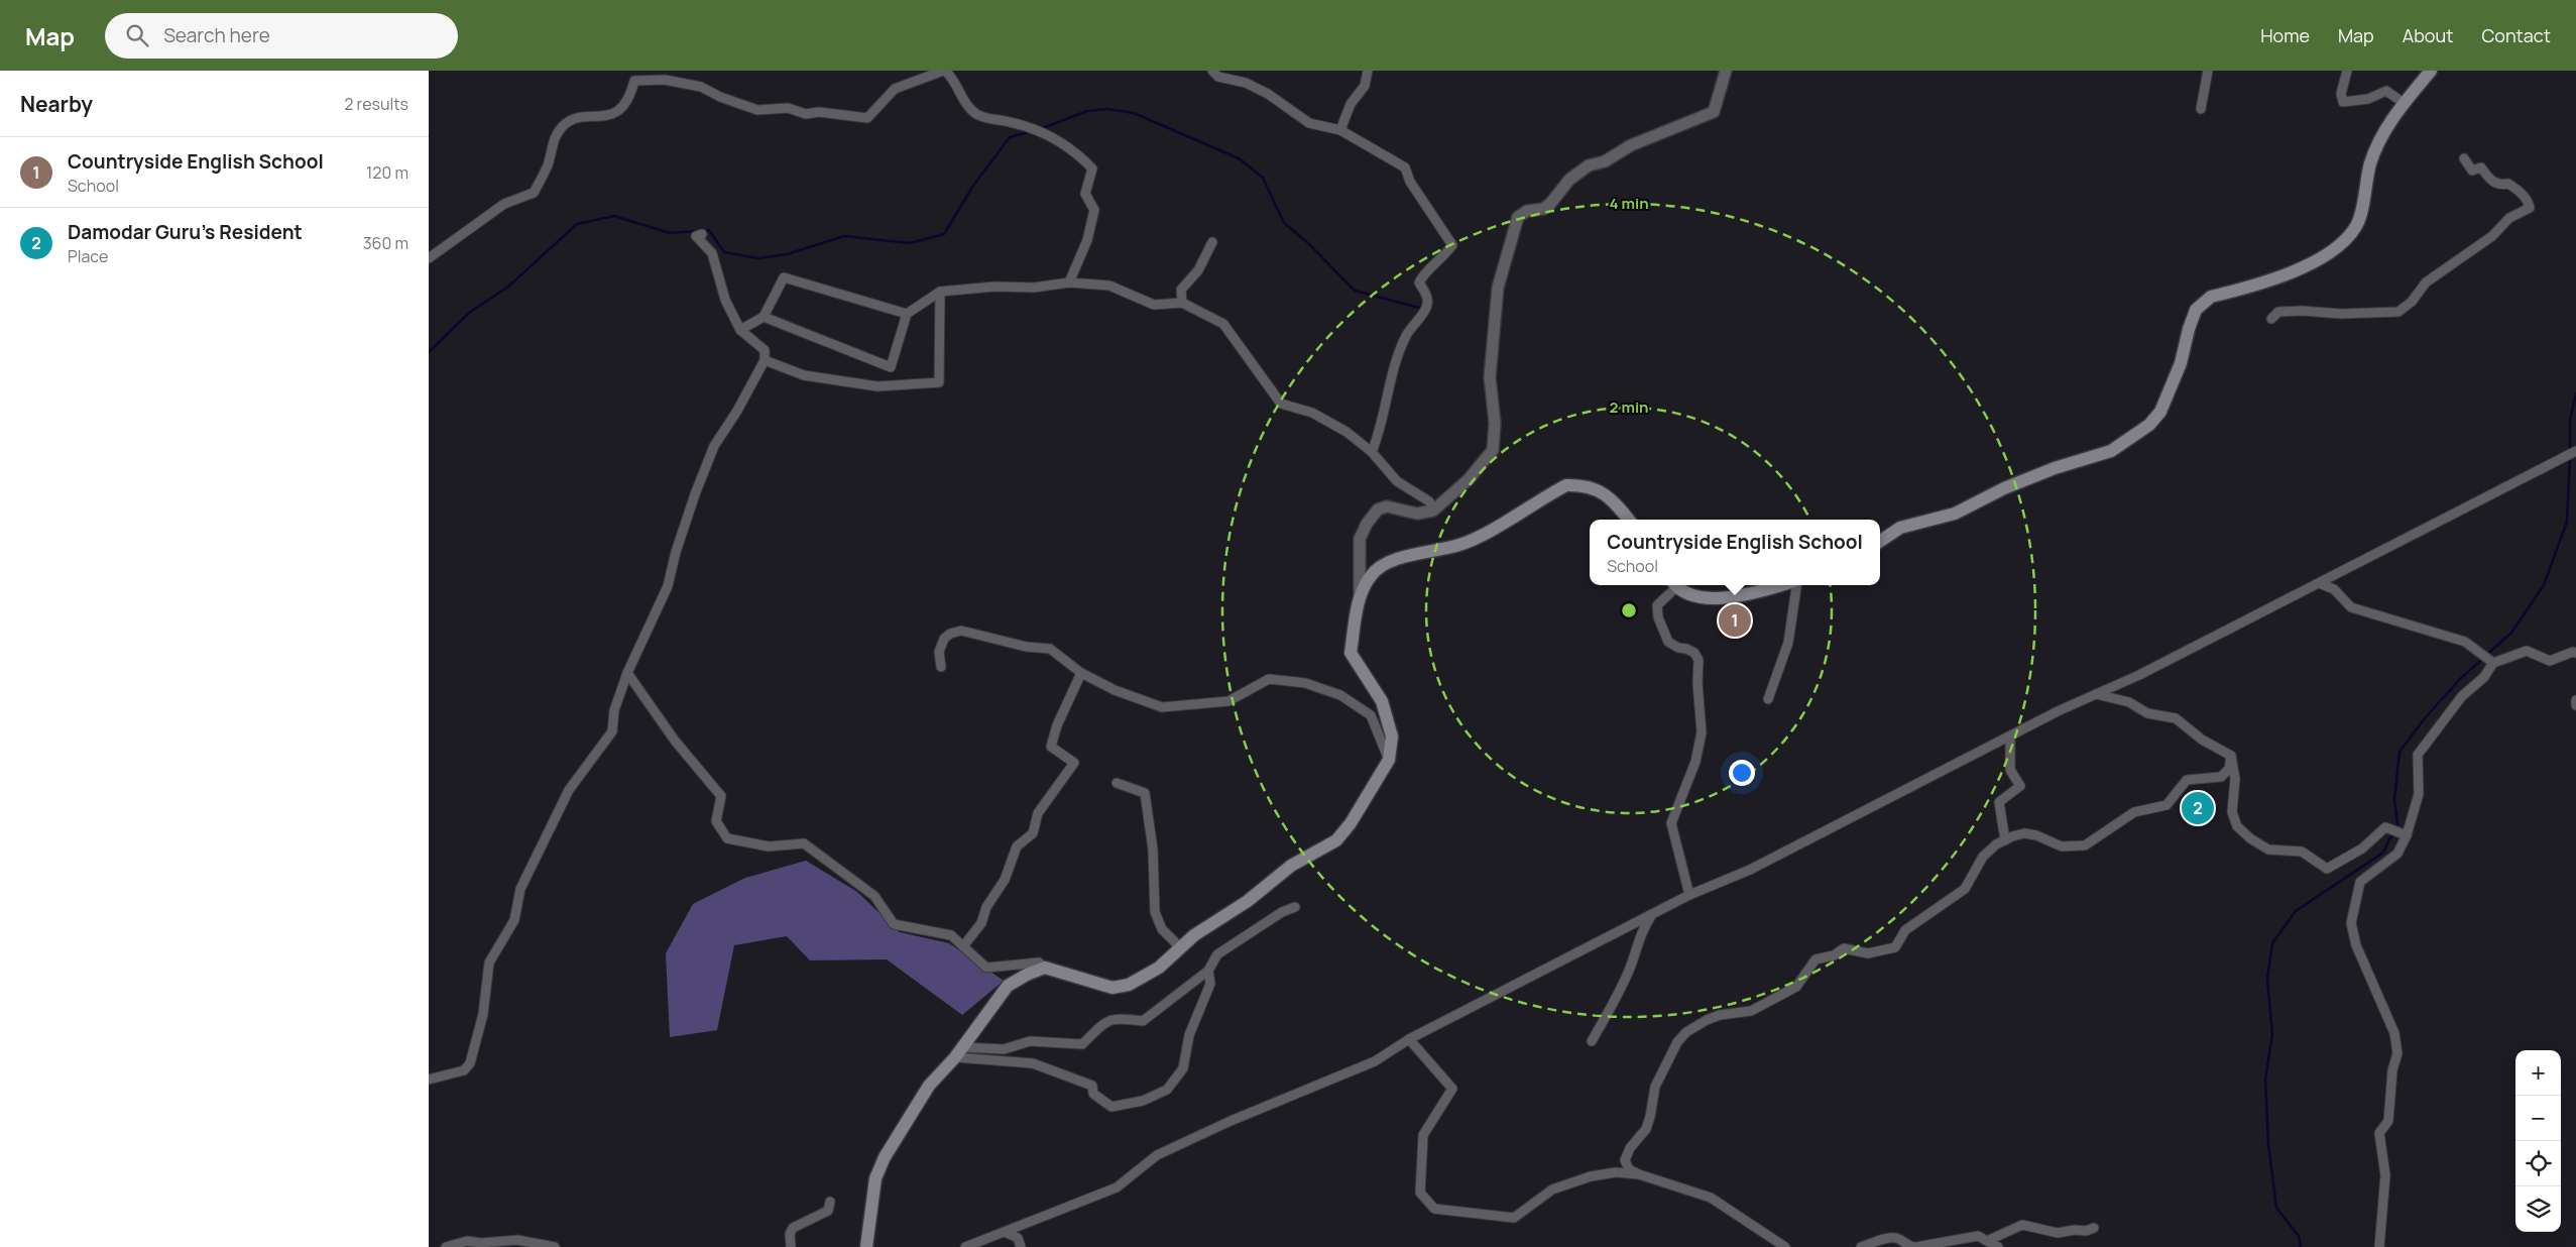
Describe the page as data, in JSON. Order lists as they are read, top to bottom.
{
  "page": {
    "header": "Map",
    "search": "Search here",
    "nav": [
      "Home",
      "Map",
      "About",
      "Contact"
    ],
    "heading": ["Nearby", "2 results"],
    "list": [
      {
        "mark": "1",
        "name": "Countryside English School",
        "note": "School",
        "value": "120 m"
      },
      {
        "mark": "2",
        "name": "Damodar Guru's Resident",
        "note": "Place",
        "value": "360 m"
      }
    ],
    "popup": ["Countryside English School", "School"],
    "pins": ["1", "2"],
    "map_buttons": ["+", "−"]
  },
  "rings": ["4 min", "2 min"]
}
